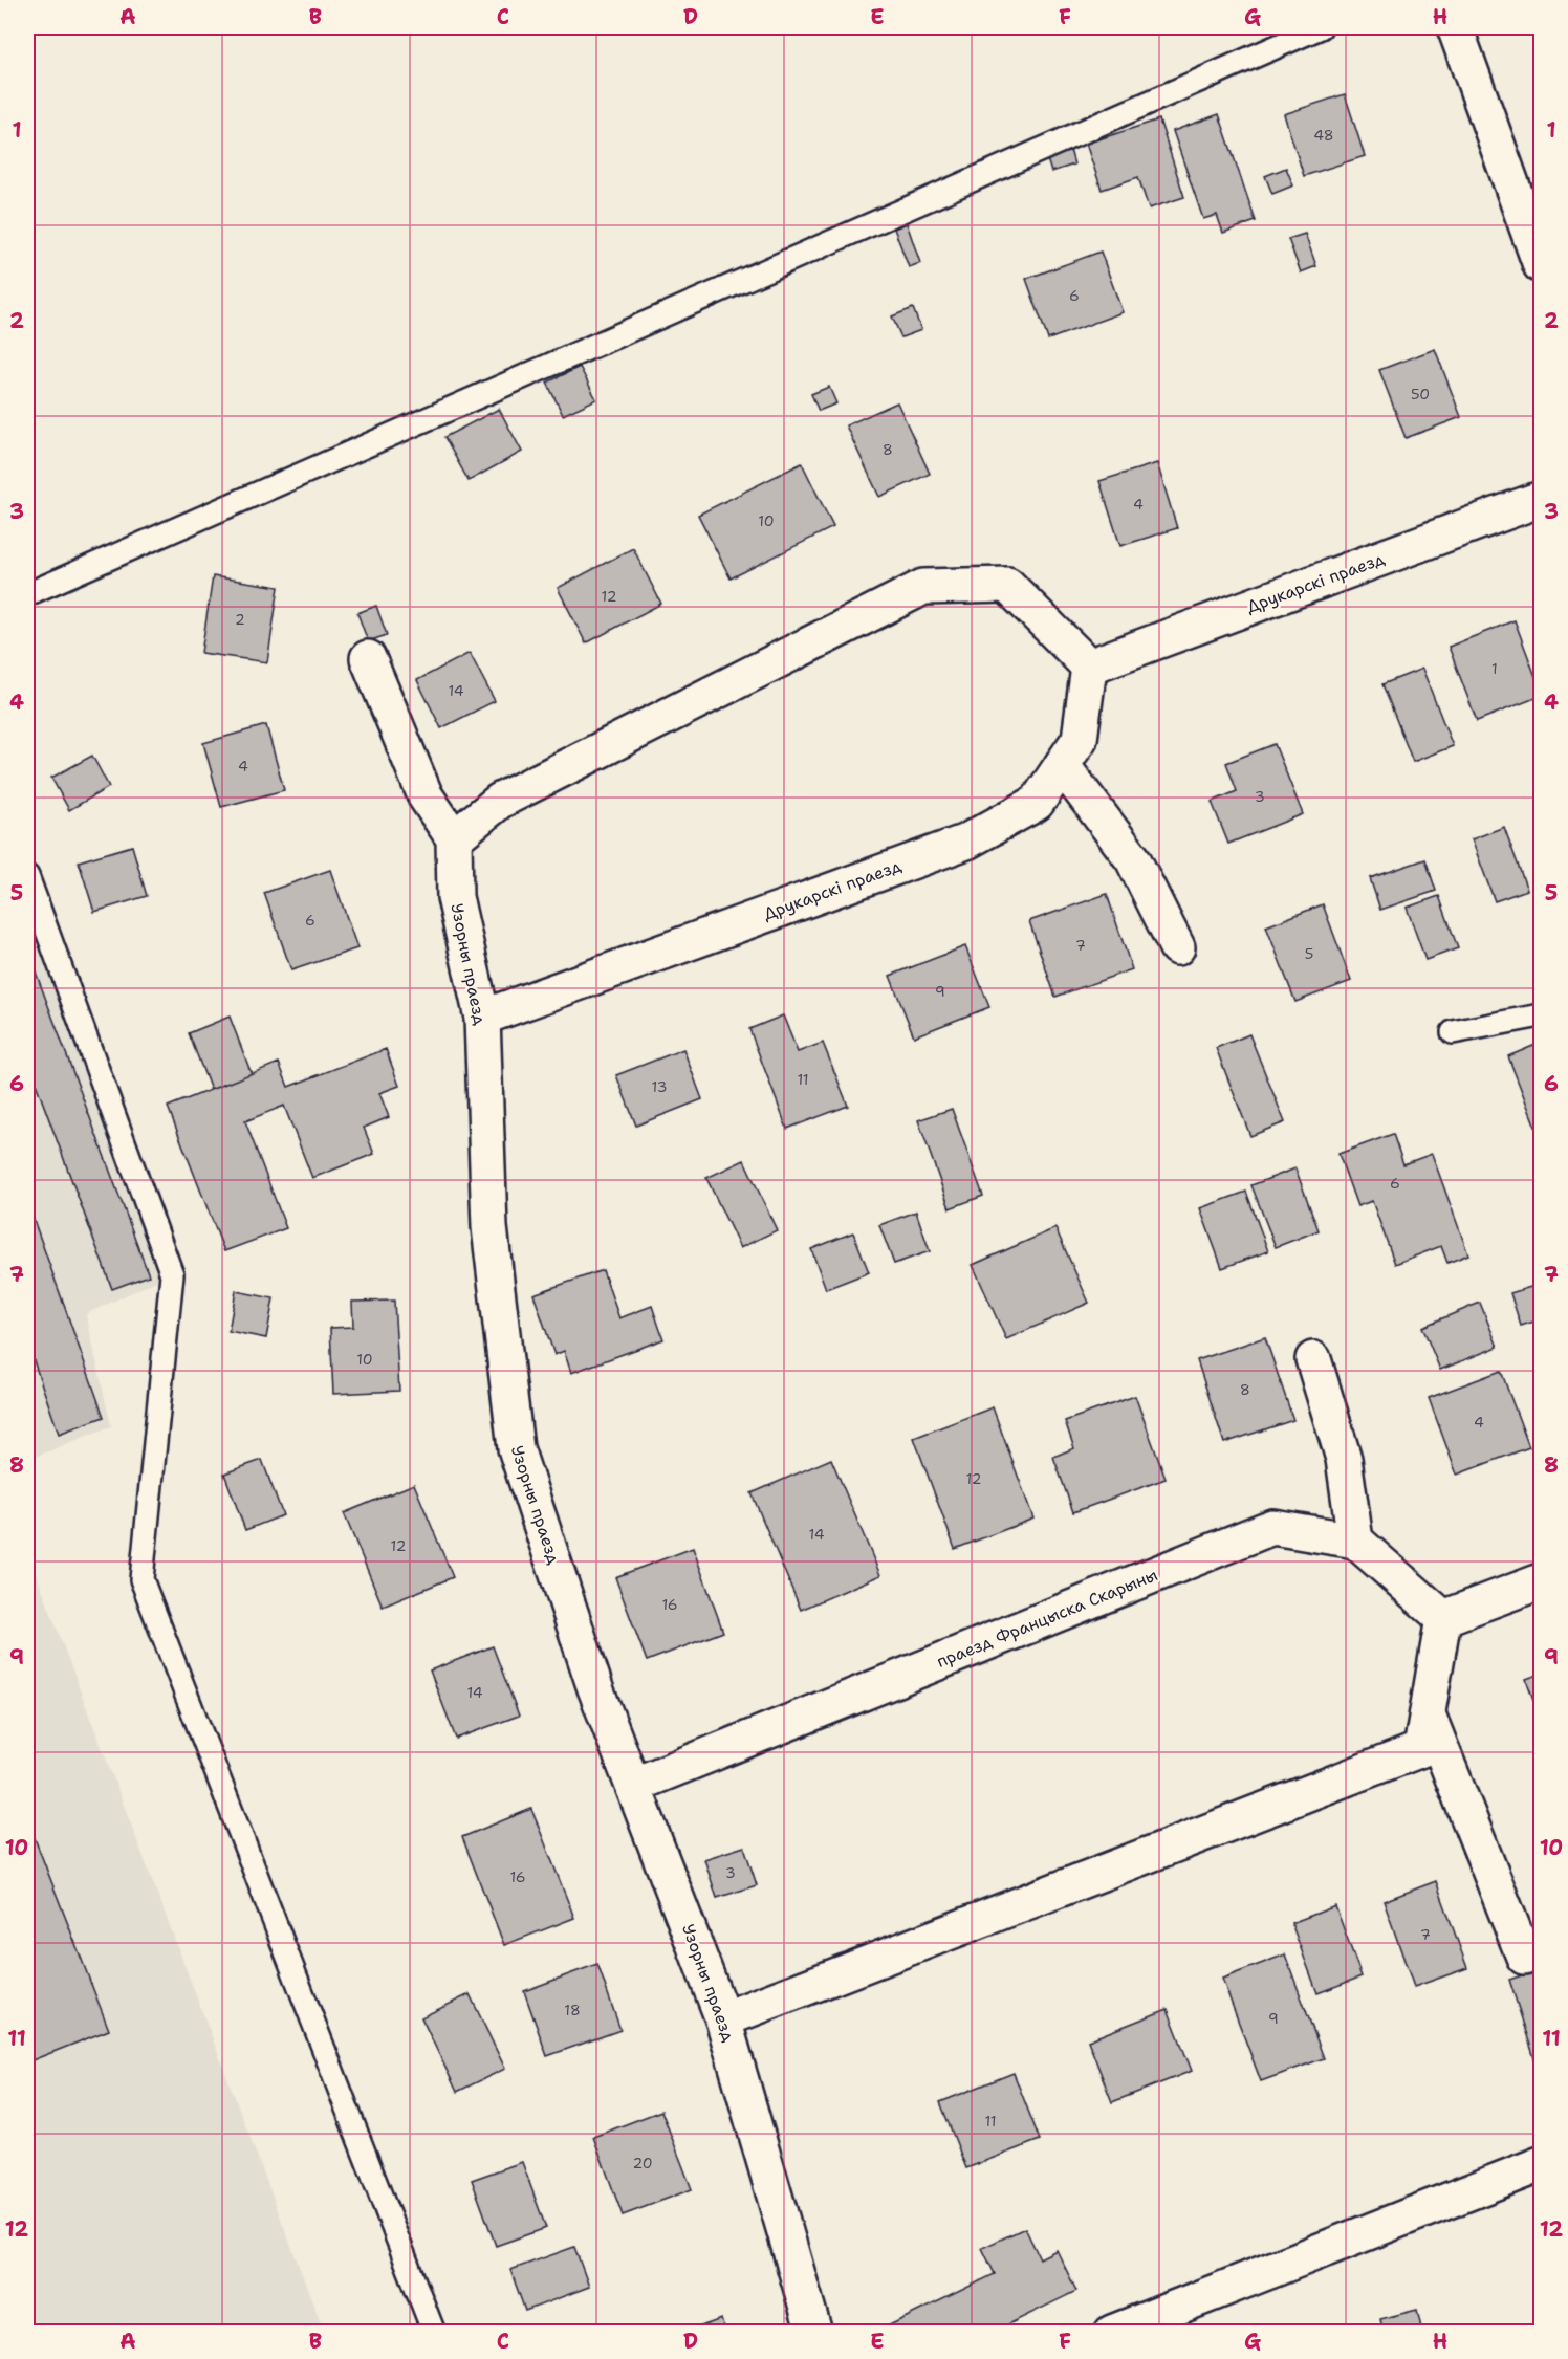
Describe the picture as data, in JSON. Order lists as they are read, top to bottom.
{
  "streets": {
    "street": ["Друкарскі праезд", "Узорны праезд", "праезд Францыска Скарыны"]
  },
  "crossings": [
    ["Друкарскі праезд", "Узорны праезд"],
    ["Узорны праезд", "праезд Францыска Скарыны"]
  ],
  "house_numbers": [
    "48",
    "6",
    "50",
    "8",
    "4",
    "10",
    "12",
    "2",
    "1",
    "14",
    "4",
    "3",
    "6",
    "7",
    "5",
    "9",
    "11",
    "13",
    "6",
    "10",
    "8",
    "4",
    "12",
    "14",
    "12",
    "16",
    "14",
    "3",
    "16",
    "7",
    "18",
    "9",
    "11",
    "20"
  ],
  "grid": {
    "columns": [
      "A",
      "B",
      "C",
      "D",
      "E",
      "F",
      "G",
      "H"
    ],
    "rows": [
      "1",
      "2",
      "3",
      "4",
      "5",
      "6",
      "7",
      "8",
      "9",
      "10",
      "11",
      "12"
    ]
  }
}
